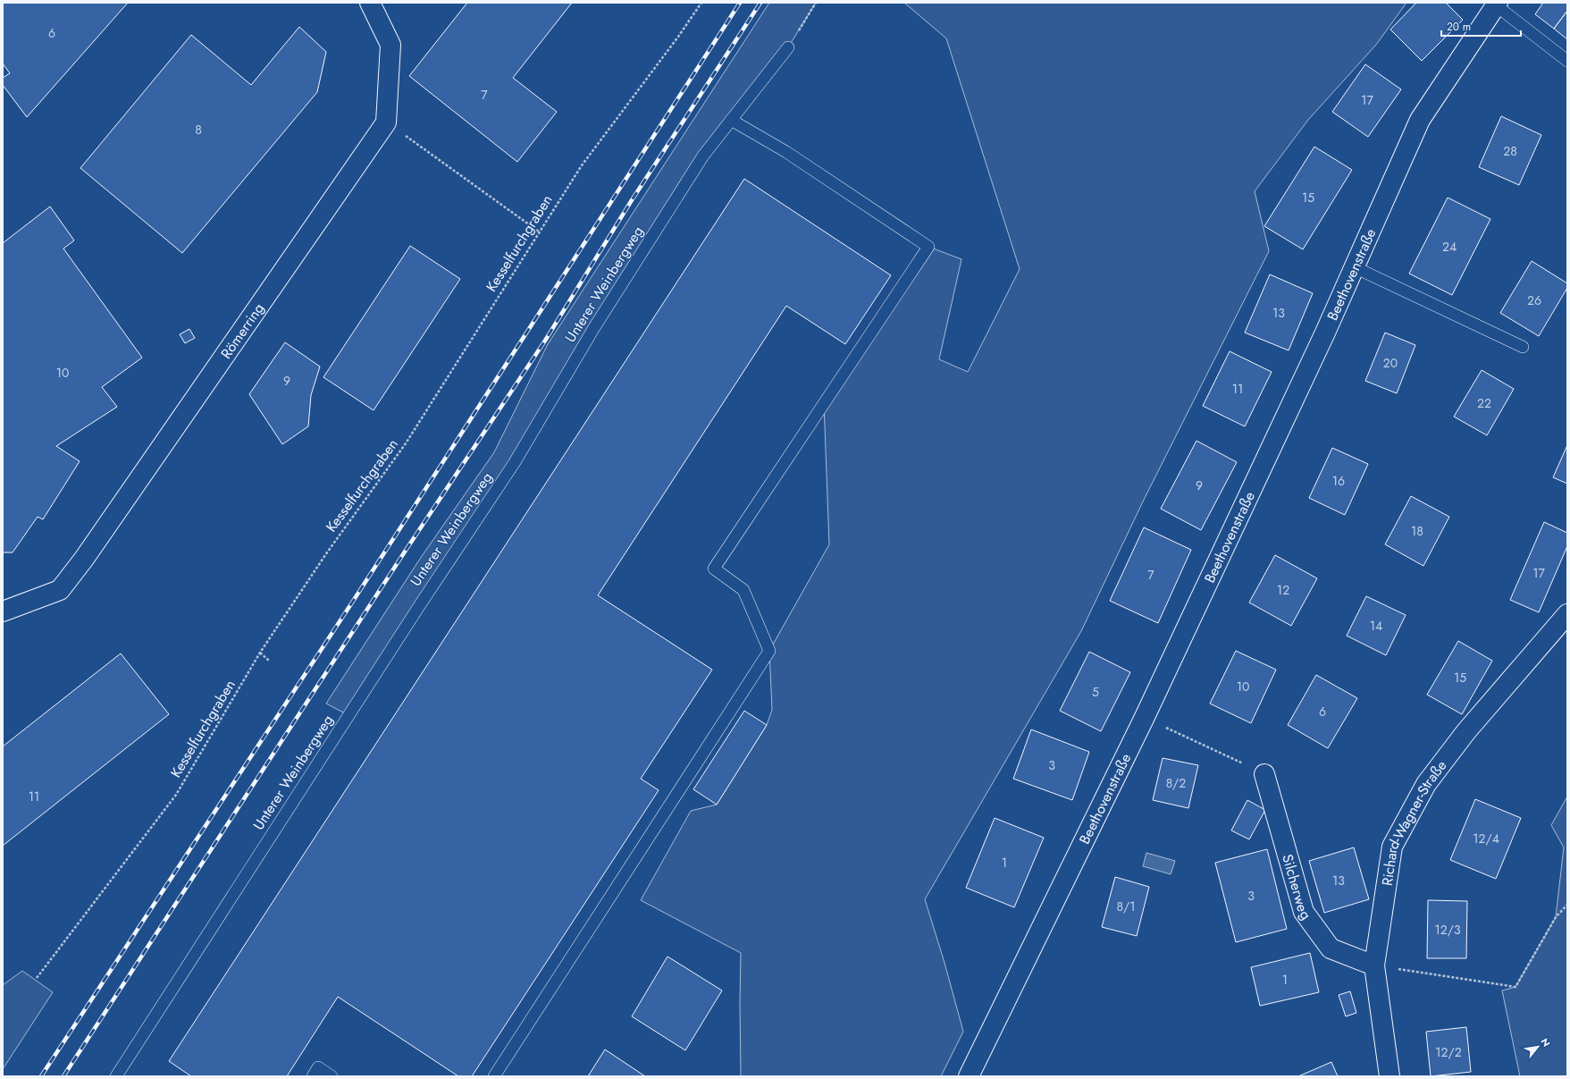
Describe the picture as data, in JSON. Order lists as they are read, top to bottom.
{
  "streets": {
    "street": [
      "Beethovenstraße",
      "Römerring",
      "Richard-Wagner-Straße",
      "Silcherweg"
    ],
    "lane": ["Unterer Weinbergweg"],
    "path": ["Kesselfurchgraben"]
  },
  "crossings": [
    ["Richard-Wagner-Straße", "Silcherweg"]
  ],
  "house_numbers": [
    "6",
    "7",
    "17",
    "8",
    "28",
    "15",
    "24",
    "26",
    "13",
    "20",
    "10",
    "9",
    "11",
    "22",
    "16",
    "9",
    "18",
    "17",
    "7",
    "12",
    "14",
    "15",
    "10",
    "5",
    "6",
    "3",
    "8/2",
    "11",
    "12/4",
    "1",
    "13",
    "3",
    "8/1",
    "12/3",
    "1",
    "12/2"
  ],
  "scale_bar": "20 m",
  "north": "top right"
}
